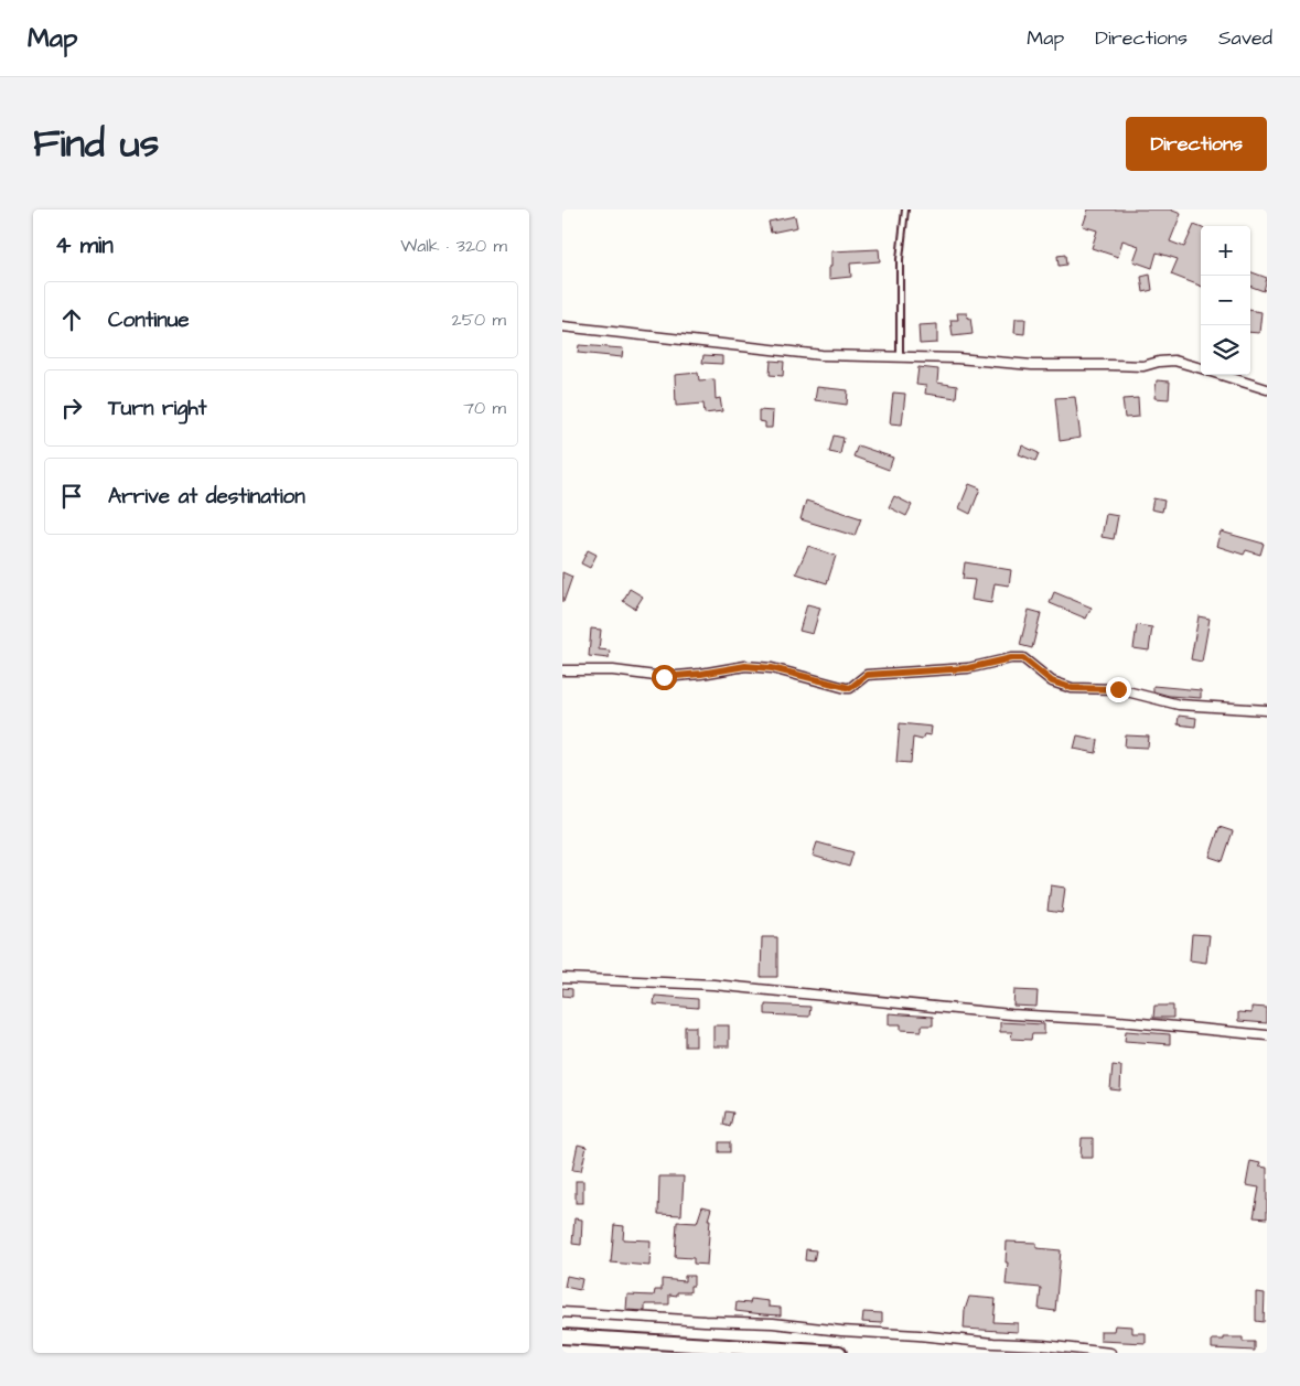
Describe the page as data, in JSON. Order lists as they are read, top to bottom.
{
  "page": {
    "header": "Map",
    "nav": ["Map", "Directions", "Saved"],
    "title": "Find us",
    "buttons": "Directions",
    "heading": ["4 min", "Walk · 320 m"],
    "map_buttons": ["+", "−"],
    "list": [
      ["Continue", "250 m"],
      ["Turn right", "70 m"],
      "Arrive at destination"
    ]
  }
}
